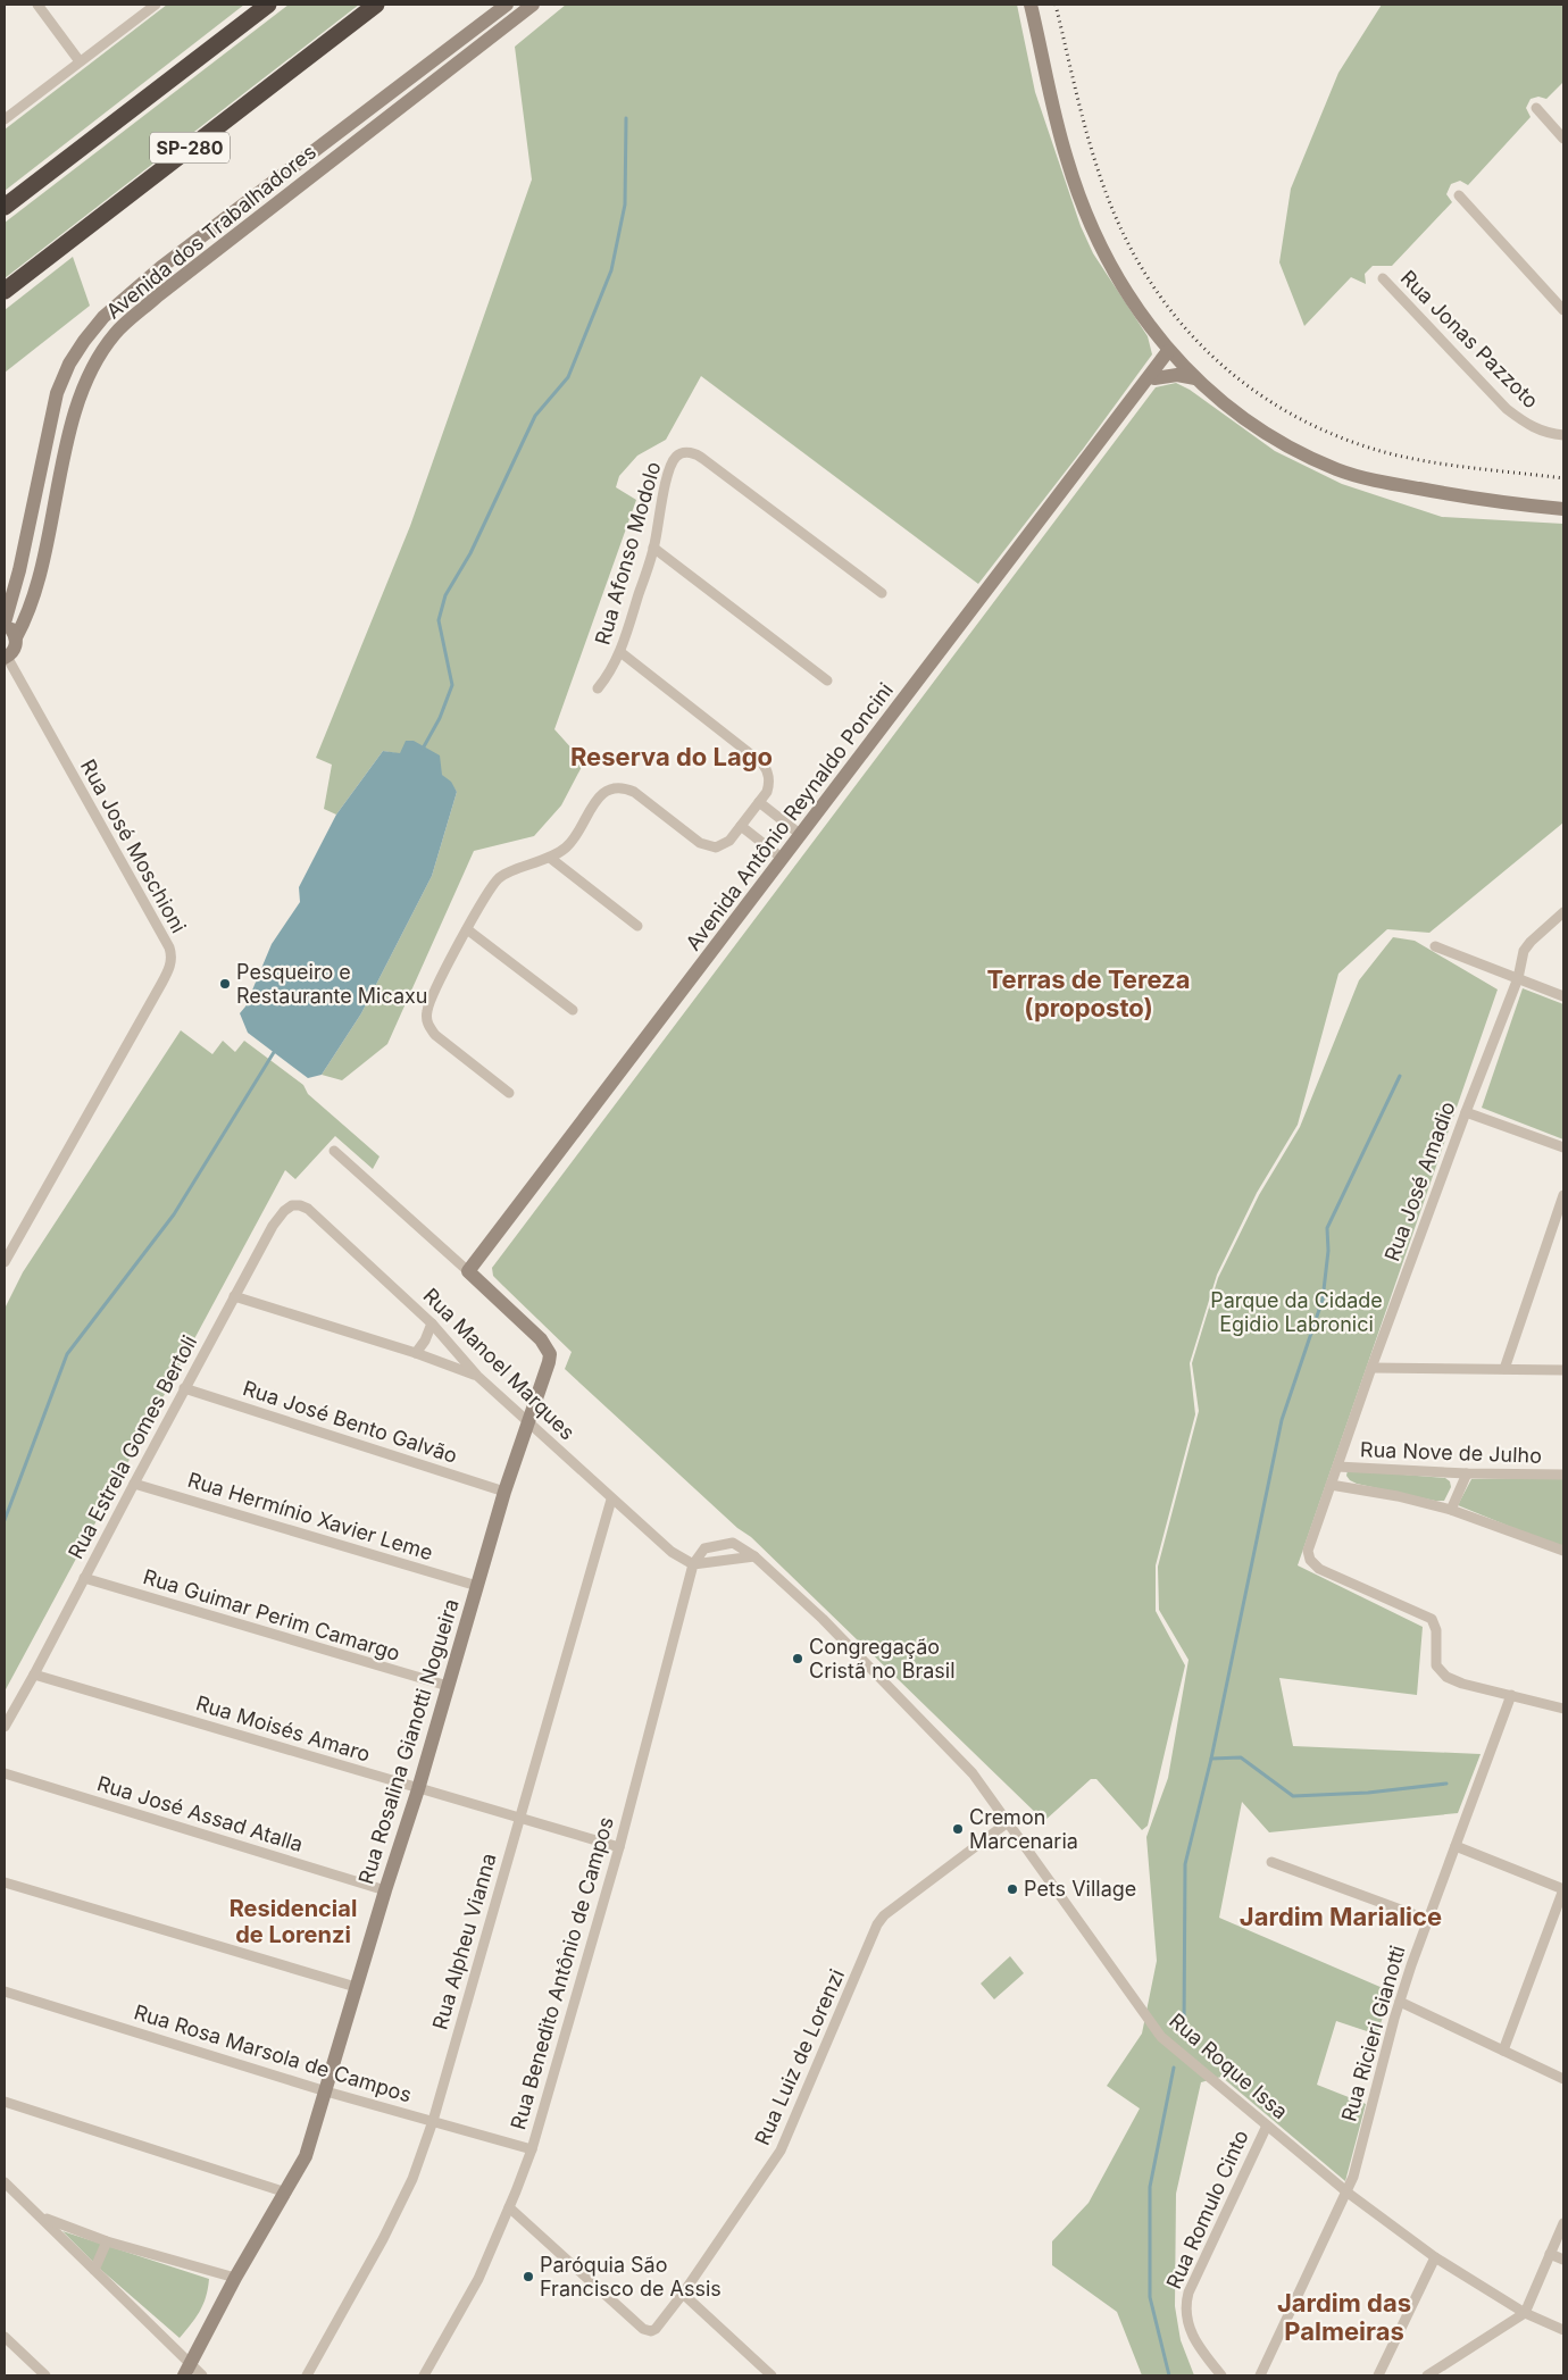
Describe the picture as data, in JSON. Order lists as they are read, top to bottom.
{
  "streets": {
    "highway": ["SP-280"],
    "street": [
      "Avenida dos Trabalhadores",
      "Rua Jonas Pazzoto",
      "Rua Afonso Modolo",
      "Avenida Antônio Reynaldo Poncini",
      "Rua José Moschioni",
      "Rua José Amadio",
      "Rua Manoel Marques",
      "Rua José Bento Galvão",
      "Rua Estrela Gomes Bertoli",
      "Rua Nove de Julho",
      "Rua Hermínio Xavier Leme",
      "Rua Guimar Perim Camargo",
      "Rua Moisés Amaro",
      "Rua Rosalina Gianotti Nogueira",
      "Rua José Assad Atalla",
      "Rua Alpheu Vianna",
      "Rua Benedito Antônio de Campos",
      "Rua Ricieri Gianotti",
      "Rua Rosa Marsola de Campos",
      "Rua Luiz de Lorenzi",
      "Rua Roque Issa",
      "Rua Romulo Cinto"
    ]
  },
  "crossings": [
    ["Avenida dos Trabalhadores", "Rua José Moschioni"],
    ["Avenida Antônio Reynaldo Poncini", "Rua Rosalina Gianotti Nogueira"],
    ["Rua José Amadio", "Rua Nove de Julho"],
    ["Rua José Amadio", "Rua Ricieri Gianotti"],
    ["Rua Manoel Marques", "Rua Estrela Gomes Bertoli"],
    ["Rua Manoel Marques", "Rua Rosalina Gianotti Nogueira"],
    ["Rua Manoel Marques", "Rua Alpheu Vianna"],
    ["Rua Manoel Marques", "Rua Benedito Antônio de Campos"],
    ["Rua Manoel Marques", "Rua Roque Issa"],
    ["Rua José Bento Galvão", "Rua Estrela Gomes Bertoli"],
    ["Rua José Bento Galvão", "Rua Rosalina Gianotti Nogueira"],
    ["Rua Estrela Gomes Bertoli", "Rua Hermínio Xavier Leme"],
    ["Rua Estrela Gomes Bertoli", "Rua Guimar Perim Camargo"],
    ["Rua Estrela Gomes Bertoli", "Rua Moisés Amaro"],
    ["Rua Hermínio Xavier Leme", "Rua Rosalina Gianotti Nogueira"],
    ["Rua Guimar Perim Camargo", "Rua Rosalina Gianotti Nogueira"],
    ["Rua Moisés Amaro", "Rua Rosalina Gianotti Nogueira"],
    ["Rua Moisés Amaro", "Rua Alpheu Vianna"],
    ["Rua Moisés Amaro", "Rua Benedito Antônio de Campos"],
    ["Rua Rosalina Gianotti Nogueira", "Rua José Assad Atalla"],
    ["Rua Rosalina Gianotti Nogueira", "Rua Rosa Marsola de Campos"],
    ["Rua Alpheu Vianna", "Rua Rosa Marsola de Campos"],
    ["Rua Benedito Antônio de Campos", "Rua Rosa Marsola de Campos"],
    ["Rua Benedito Antônio de Campos", "Rua Luiz de Lorenzi"],
    ["Rua Benedito Antônio de Campos", "Rua Roque Issa"],
    ["Rua Ricieri Gianotti", "Rua Roque Issa"],
    ["Rua Luiz de Lorenzi", "Rua Roque Issa"],
    ["Rua Roque Issa", "Rua Romulo Cinto"]
  ],
  "districts": [
    "Reserva do Lago",
    "Terras de Tereza (proposto)",
    "Residencial de Lorenzi",
    "Jardim Marialice",
    "Jardim das Palmeiras"
  ],
  "parks": ["Parque da Cidade Egidio Labronici"],
  "places": [
    "Pesqueiro e Restaurante Micaxu",
    "Congregação Cristã no Brasil",
    "Cremon Marcenaria",
    "Pets Village",
    "Paróquia São Francisco de Assis"
  ]
}
